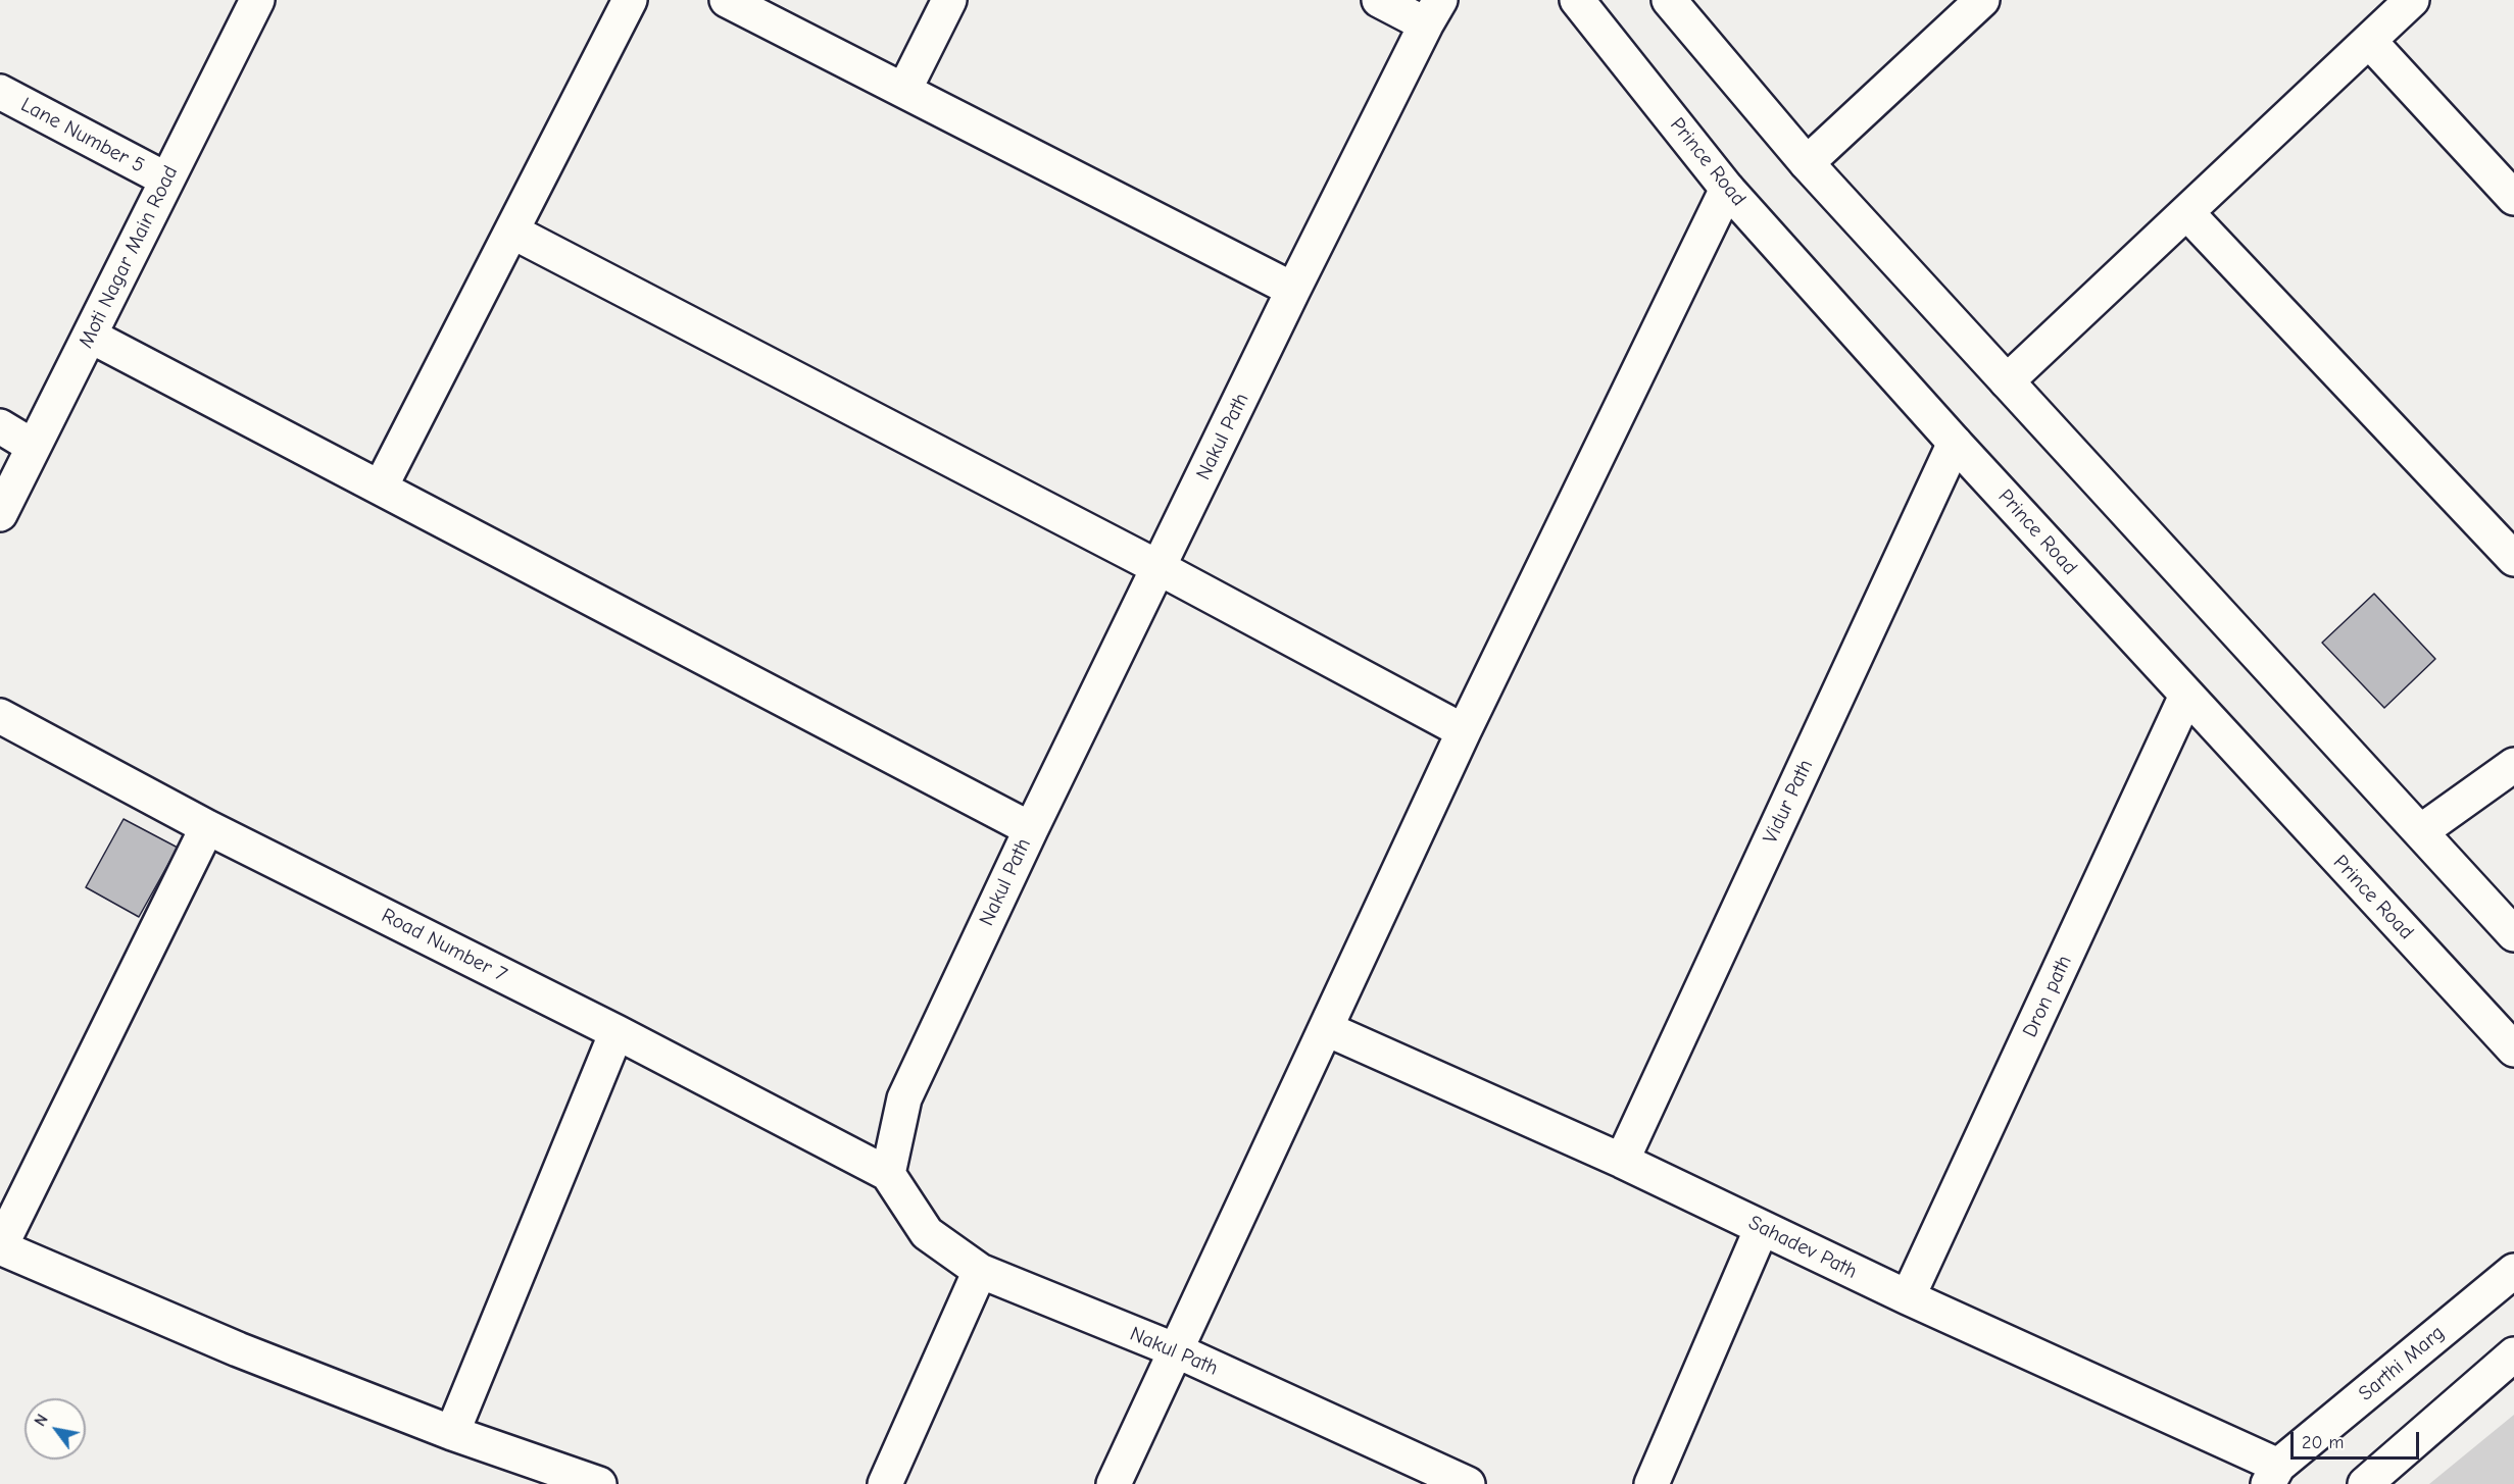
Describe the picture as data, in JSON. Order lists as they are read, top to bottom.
{
  "streets": {
    "street": [
      "Lane Number 5",
      "Prince Road",
      "Moti Nagar Main Road",
      "Nakul Path",
      "Vidur Path",
      "Road Number 7",
      "Dron path",
      "Sahadev Path",
      "Sarthi Marg"
    ]
  },
  "crossings": [
    ["Lane Number 5", "Moti Nagar Main Road"],
    ["Prince Road", "Vidur Path"],
    ["Prince Road", "Dron path"],
    ["Nakul Path", "Road Number 7"],
    ["Vidur Path", "Sahadev Path"],
    ["Dron path", "Sahadev Path"],
    ["Sahadev Path", "Sarthi Marg"]
  ],
  "scale_bar": "20 m",
  "north": "top left"
}
